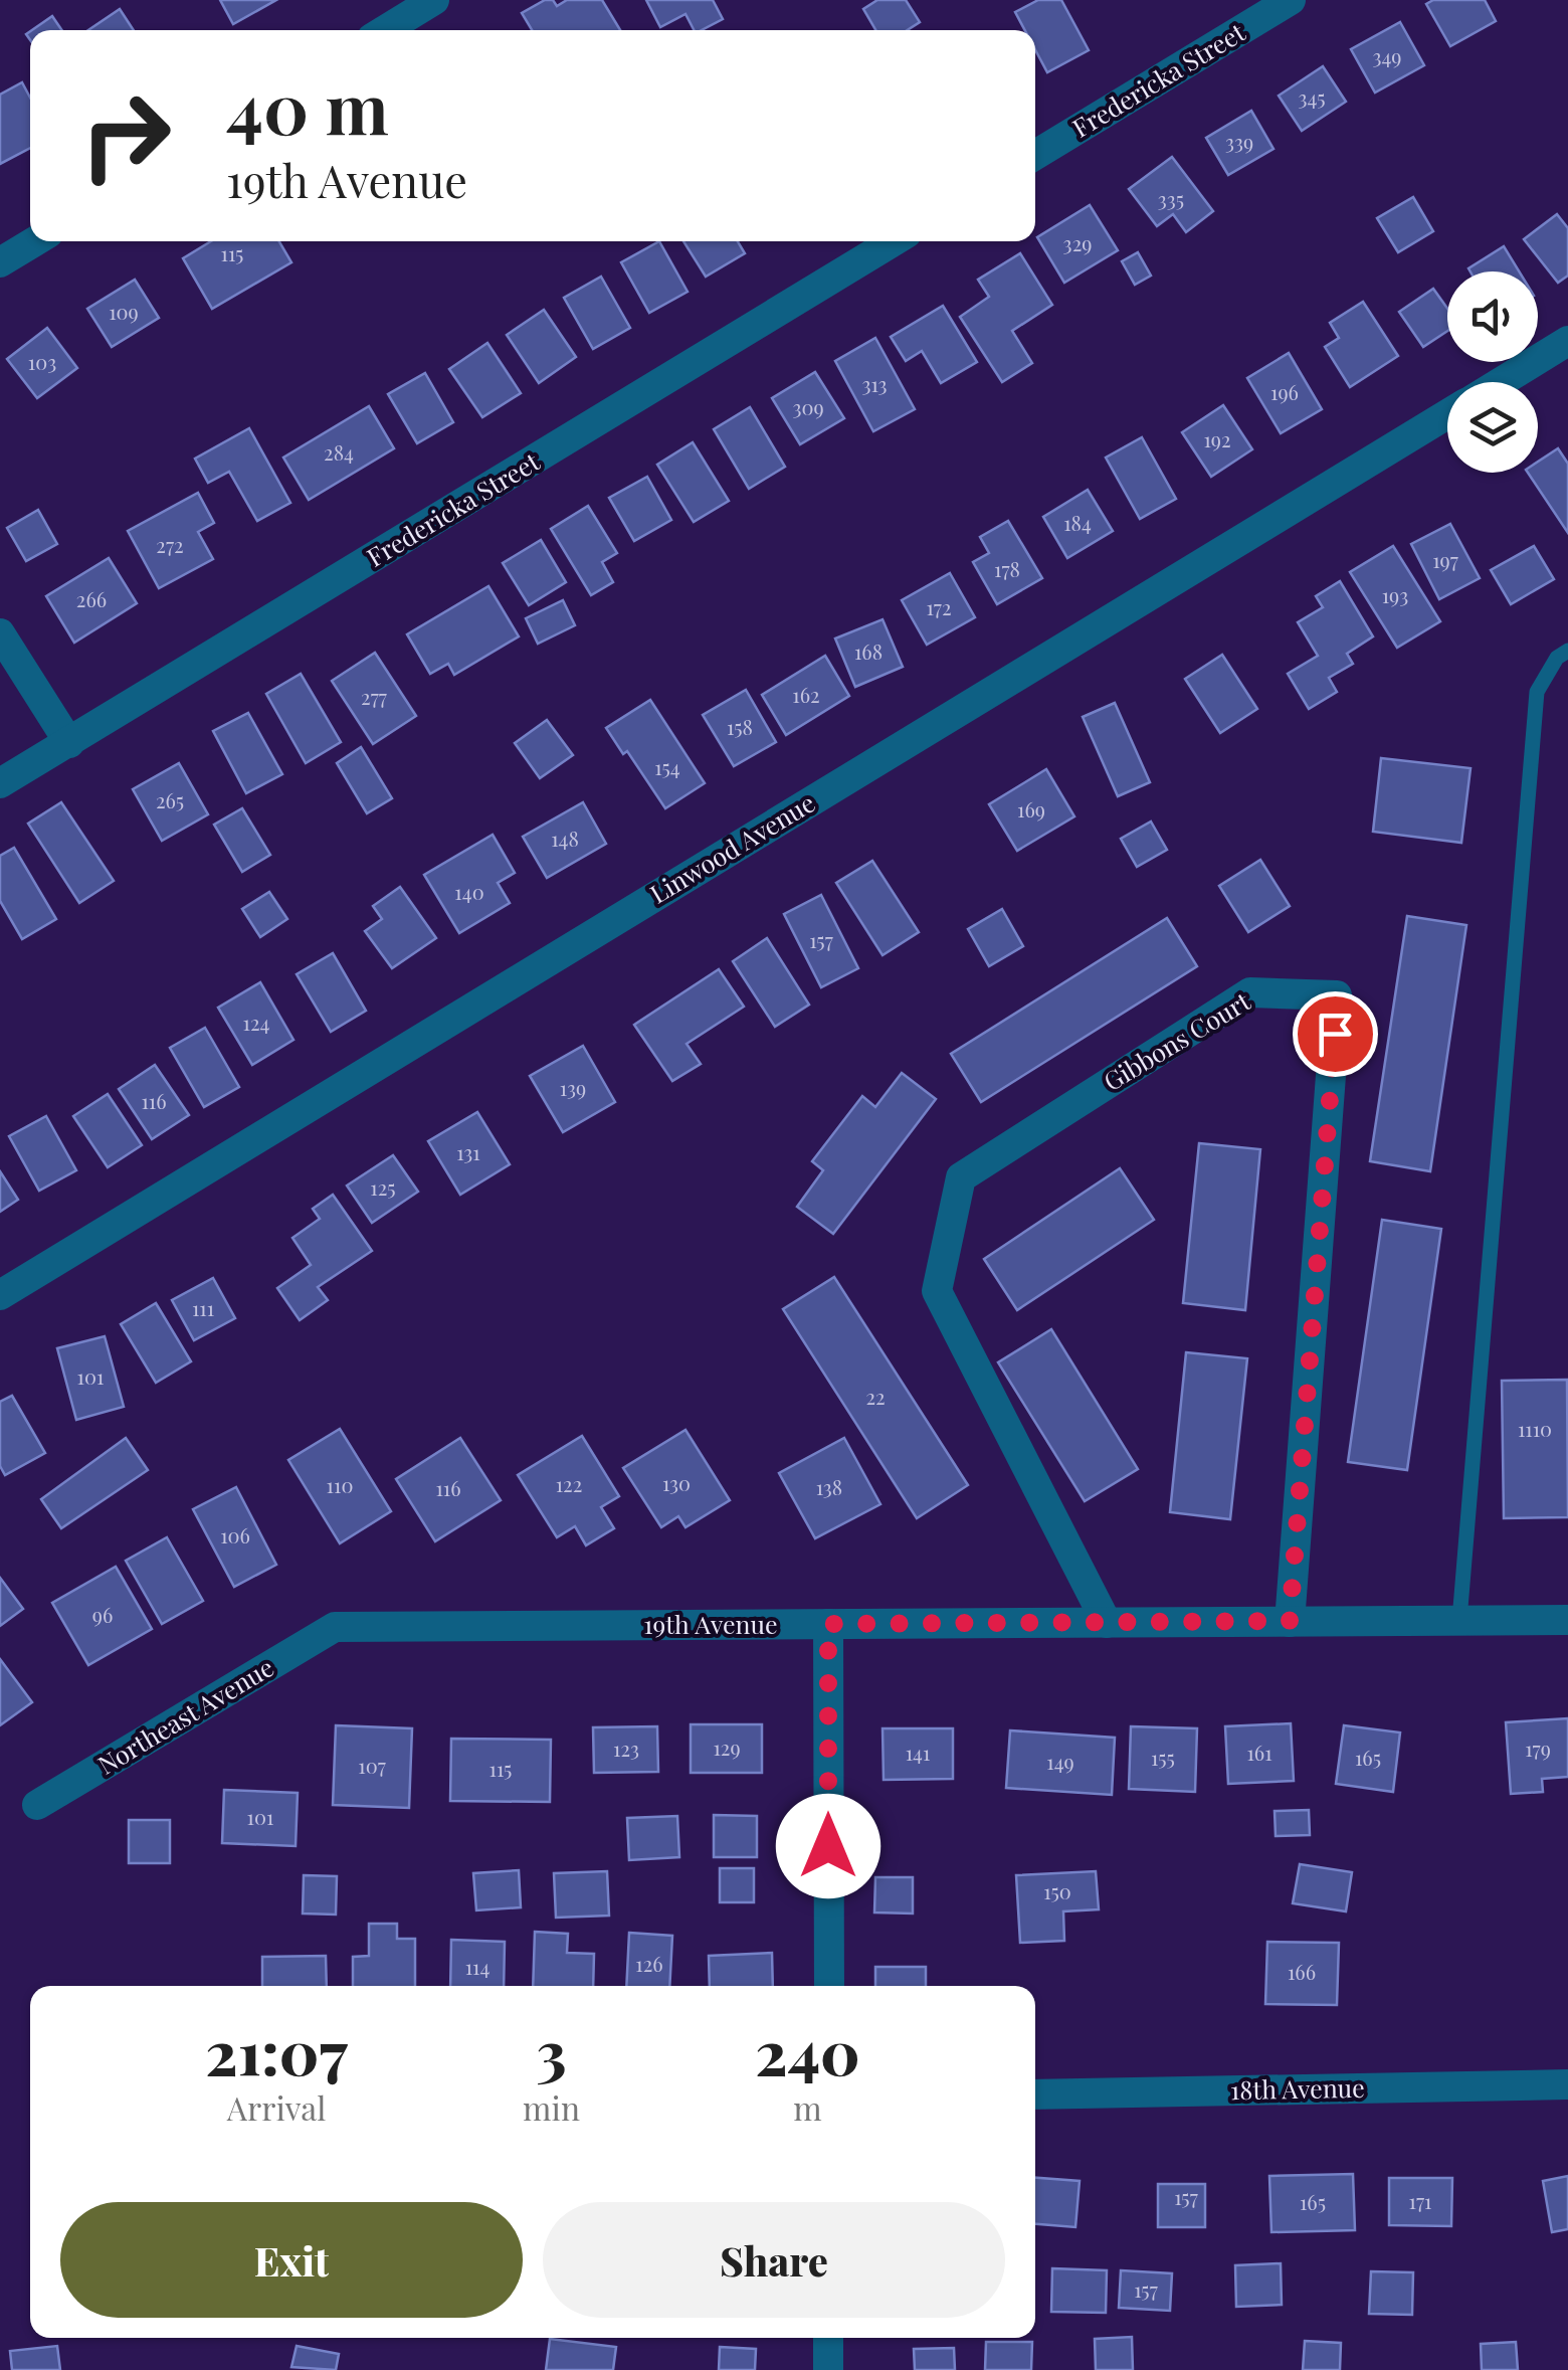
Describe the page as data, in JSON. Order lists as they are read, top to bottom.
{
  "streets": {
    "street": [
      "Fredericka Street",
      "Linwood Avenue",
      "Gibbons Court",
      "19th Avenue",
      "Northeast Avenue",
      "18th Avenue"
    ]
  },
  "crossings": [
    ["Gibbons Court", "19th Avenue"],
    ["19th Avenue", "Northeast Avenue"]
  ],
  "house_numbers": [
    "349",
    "345",
    "339",
    "335",
    "329",
    "115",
    "109",
    "103",
    "313",
    "196",
    "309",
    "192",
    "284",
    "184",
    "272",
    "197",
    "178",
    "193",
    "266",
    "172",
    "168",
    "162",
    "277",
    "158",
    "154",
    "265",
    "169",
    "148",
    "140",
    "157",
    "124",
    "139",
    "116",
    "131",
    "125",
    "111",
    "101",
    "22",
    "1110",
    "130",
    "122",
    "110",
    "138",
    "116",
    "106",
    "96",
    "129",
    "123",
    "179",
    "141",
    "161",
    "155",
    "165",
    "149",
    "107",
    "115",
    "101",
    "150",
    "126",
    "114",
    "166",
    "157",
    "171",
    "165",
    "157"
  ],
  "page": {
    "turn": ["40 m", "19th Avenue"],
    "eta": [
      "21:07",
      "Arrival",
      "3",
      "min",
      "240",
      "m"
    ],
    "buttons": ["Exit", "Share"]
  }
}
